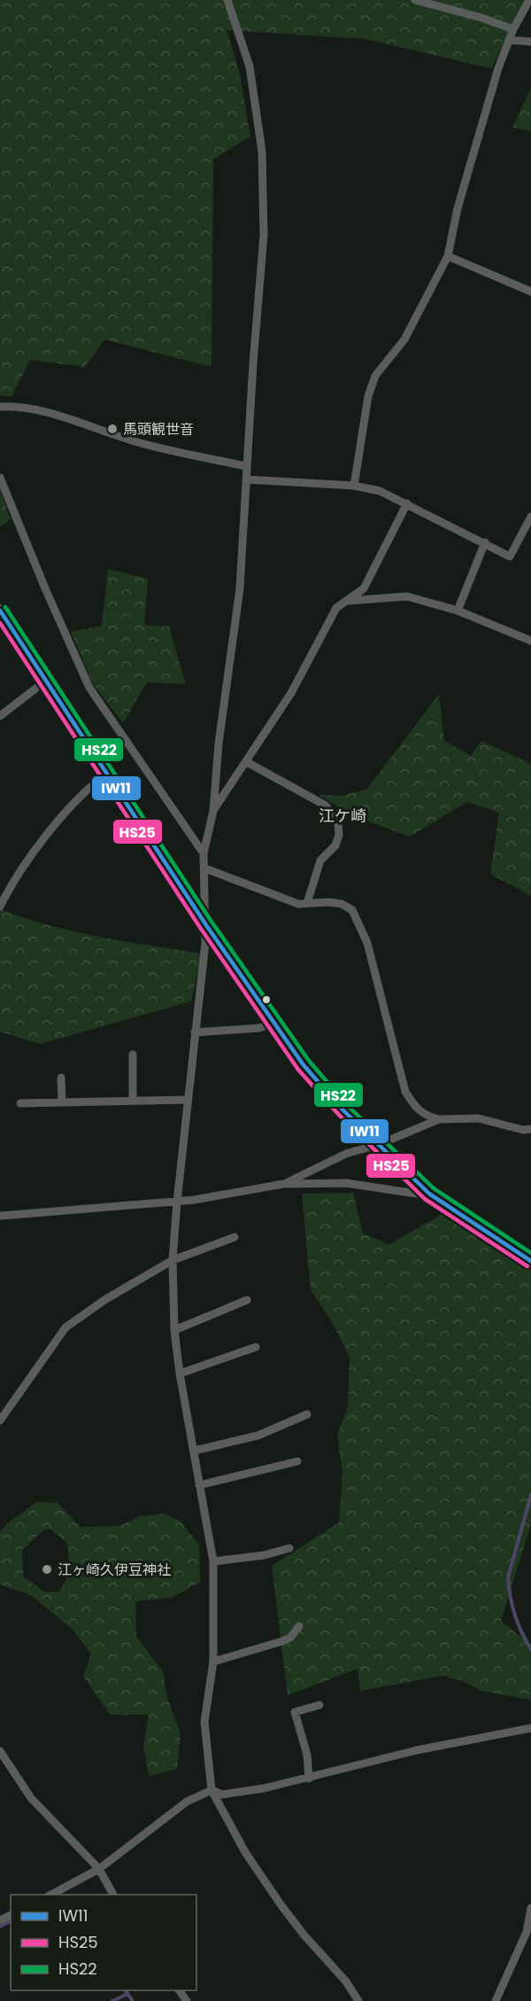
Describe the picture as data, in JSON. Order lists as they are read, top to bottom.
{
  "districts": ["江ケ崎"],
  "places": ["馬頭観世音", "江ヶ崎久伊豆神社"],
  "lines": ["transit line HS22", "transit line IW11", "transit line HS25"],
  "legend": ["IW11", "HS25", "HS22"]
}
